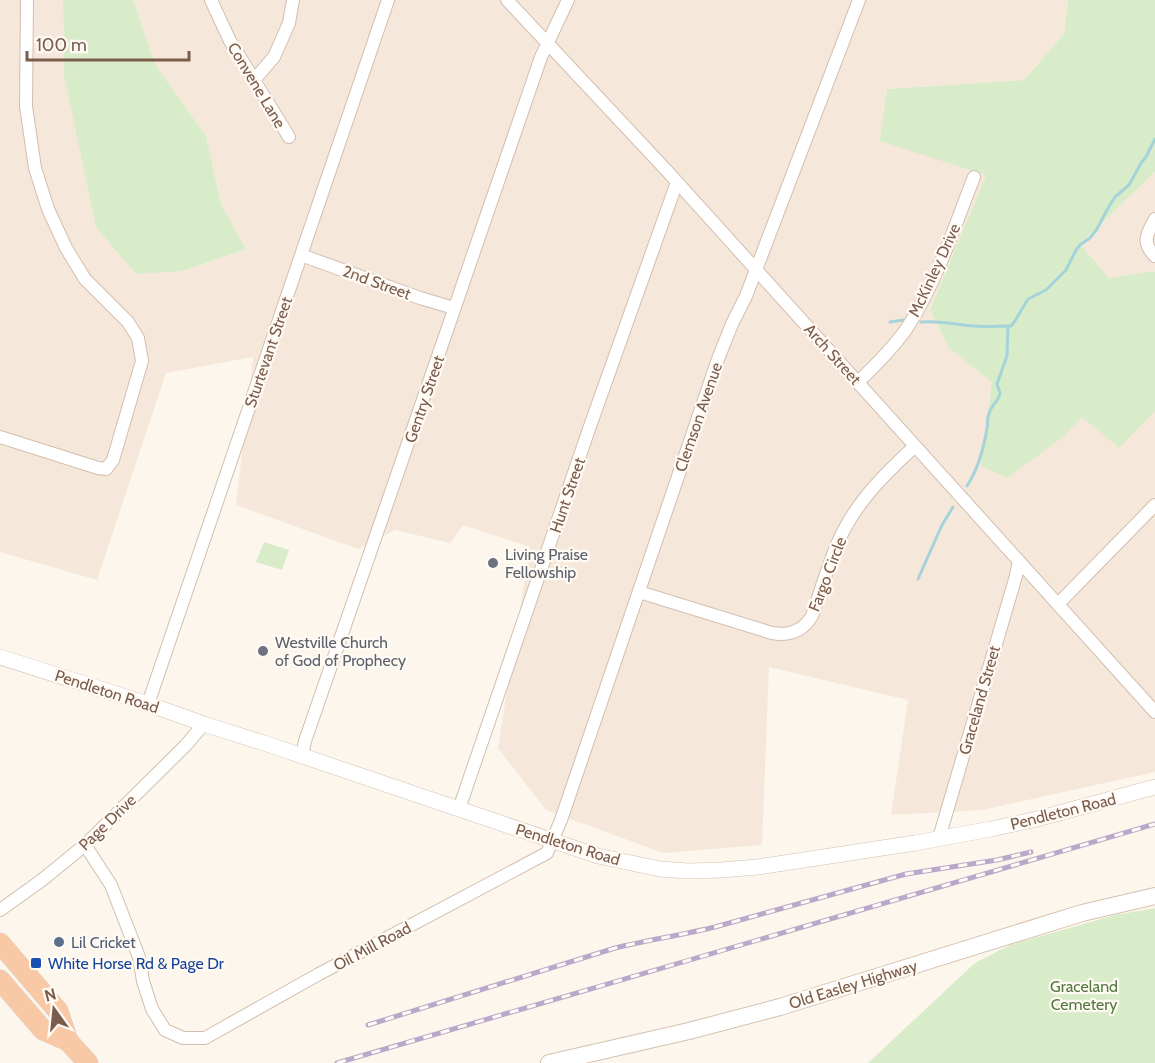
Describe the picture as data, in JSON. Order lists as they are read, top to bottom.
{
  "streets": {
    "main road": ["Old Easley Highway"],
    "street": [
      "Convene Lane",
      "McKinley Drive",
      "2nd Street",
      "Sturtevant Street",
      "Arch Street",
      "Gentry Street",
      "Clemson Avenue",
      "Hunt Street",
      "Fargo Circle",
      "Pendleton Road",
      "Graceland Street",
      "Page Drive",
      "Oil Mill Road"
    ]
  },
  "crossings": [
    ["McKinley Drive", "Arch Street"],
    ["2nd Street", "Sturtevant Street"],
    ["2nd Street", "Gentry Street"],
    ["Sturtevant Street", "Pendleton Road"],
    ["Arch Street", "Gentry Street"],
    ["Arch Street", "Clemson Avenue"],
    ["Arch Street", "Hunt Street"],
    ["Arch Street", "Fargo Circle"],
    ["Arch Street", "Graceland Street"],
    ["Gentry Street", "Pendleton Road"],
    ["Clemson Avenue", "Fargo Circle"],
    ["Clemson Avenue", "Pendleton Road"],
    ["Clemson Avenue", "Oil Mill Road"],
    ["Hunt Street", "Pendleton Road"],
    ["Pendleton Road", "Graceland Street"],
    ["Pendleton Road", "Page Drive"],
    ["Pendleton Road", "Oil Mill Road"],
    ["Page Drive", "Oil Mill Road"]
  ],
  "parks": ["Graceland Cemetery"],
  "places": {
    "other": ["Living Praise Fellowship", "Westville Church of God of Prophecy", "Lil Cricket"],
    "transit": ["White Horse Rd & Page Dr"]
  },
  "scale_bar": "100 m",
  "north": "top"
}
